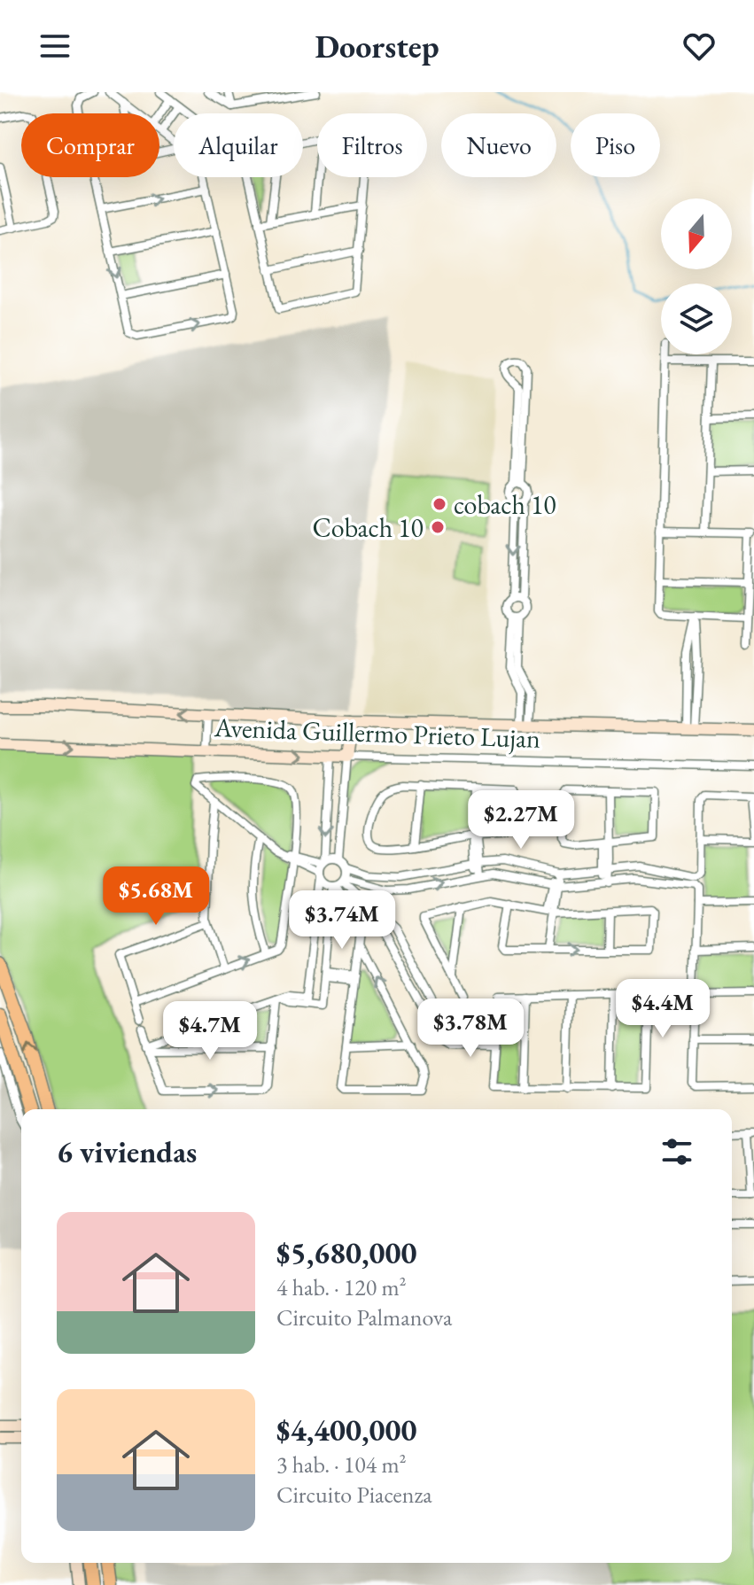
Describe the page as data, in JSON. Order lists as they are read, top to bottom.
{
  "streets": {
    "street": ["Avenida Guillermo Prieto Lujan"]
  },
  "places": ["cobach 10", "Cobach 10"],
  "north": "bottom",
  "page": {
    "header": "Doorstep",
    "chip": [
      "Comprar",
      "Alquilar",
      "Filtros",
      "Nuevo",
      "Piso"
    ],
    "price": [
      "$2.27M",
      "$5.68M",
      "$3.74M",
      "$4.4M",
      "$3.78M",
      "$4.7M"
    ],
    "heading": "6 viviendas",
    "list": [
      {
        "name": "$5,680,000",
        "note": "4 hab. · 120 m² · Circuito Palmanova"
      },
      {
        "name": "$4,400,000",
        "note": "3 hab. · 104 m² · Circuito Piacenza"
      }
    ]
  }
}
